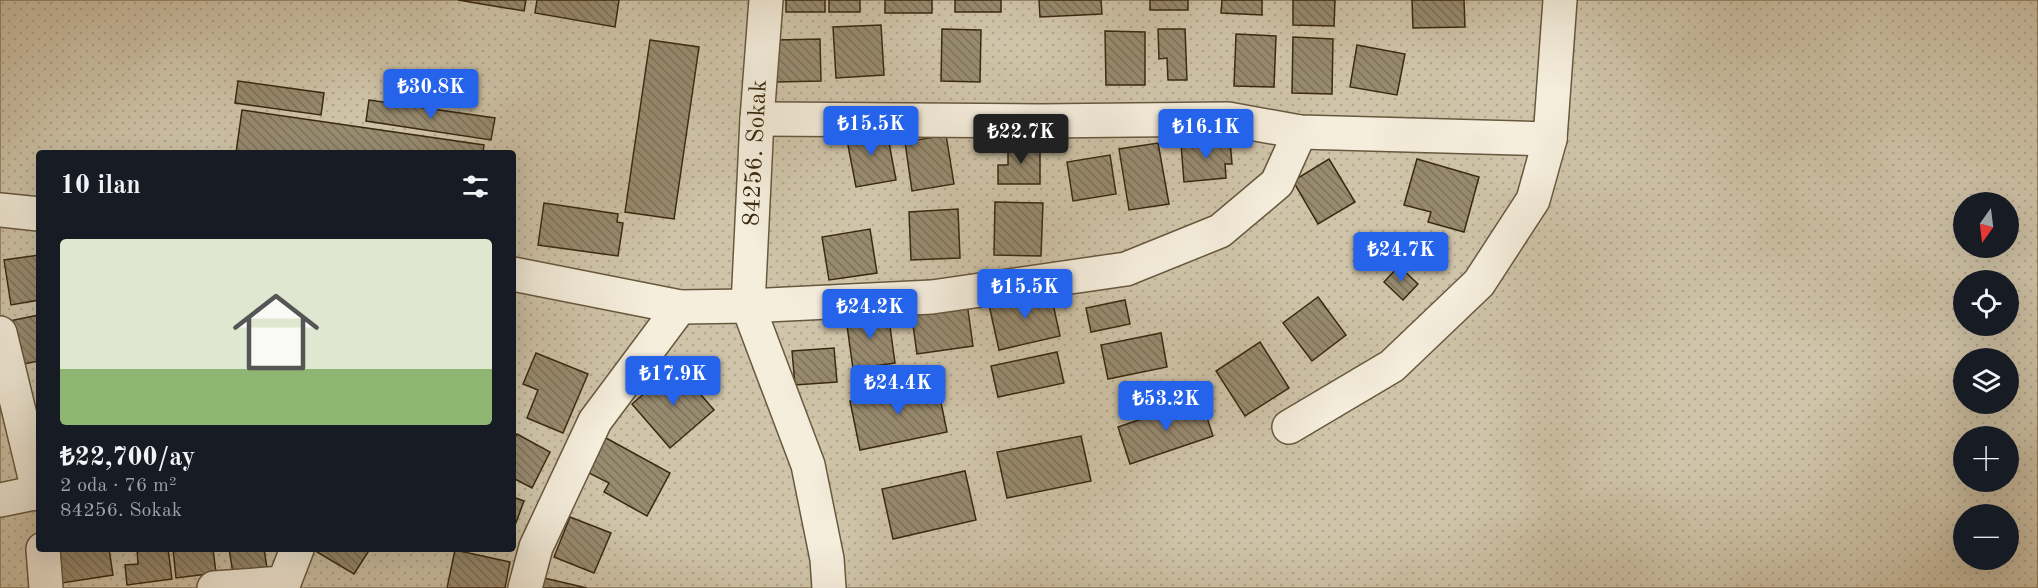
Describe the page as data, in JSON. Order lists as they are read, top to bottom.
{
  "streets": {
    "street": ["84256. Sokak"]
  },
  "north": "bottom",
  "page": {
    "price": [
      "₺30.8K",
      "₺15.5K",
      "₺16.1K",
      "₺22.7K",
      "₺24.7K",
      "₺15.5K",
      "₺24.2K",
      "₺17.9K",
      "₺24.4K",
      "₺53.2K"
    ],
    "heading": "10 ilan",
    "map_buttons": ["+", "−"],
    "list": [
      {
        "name": "₺22,700/ay",
        "note": "2 oda · 76 m² · 84256. Sokak"
      }
    ]
  }
}
